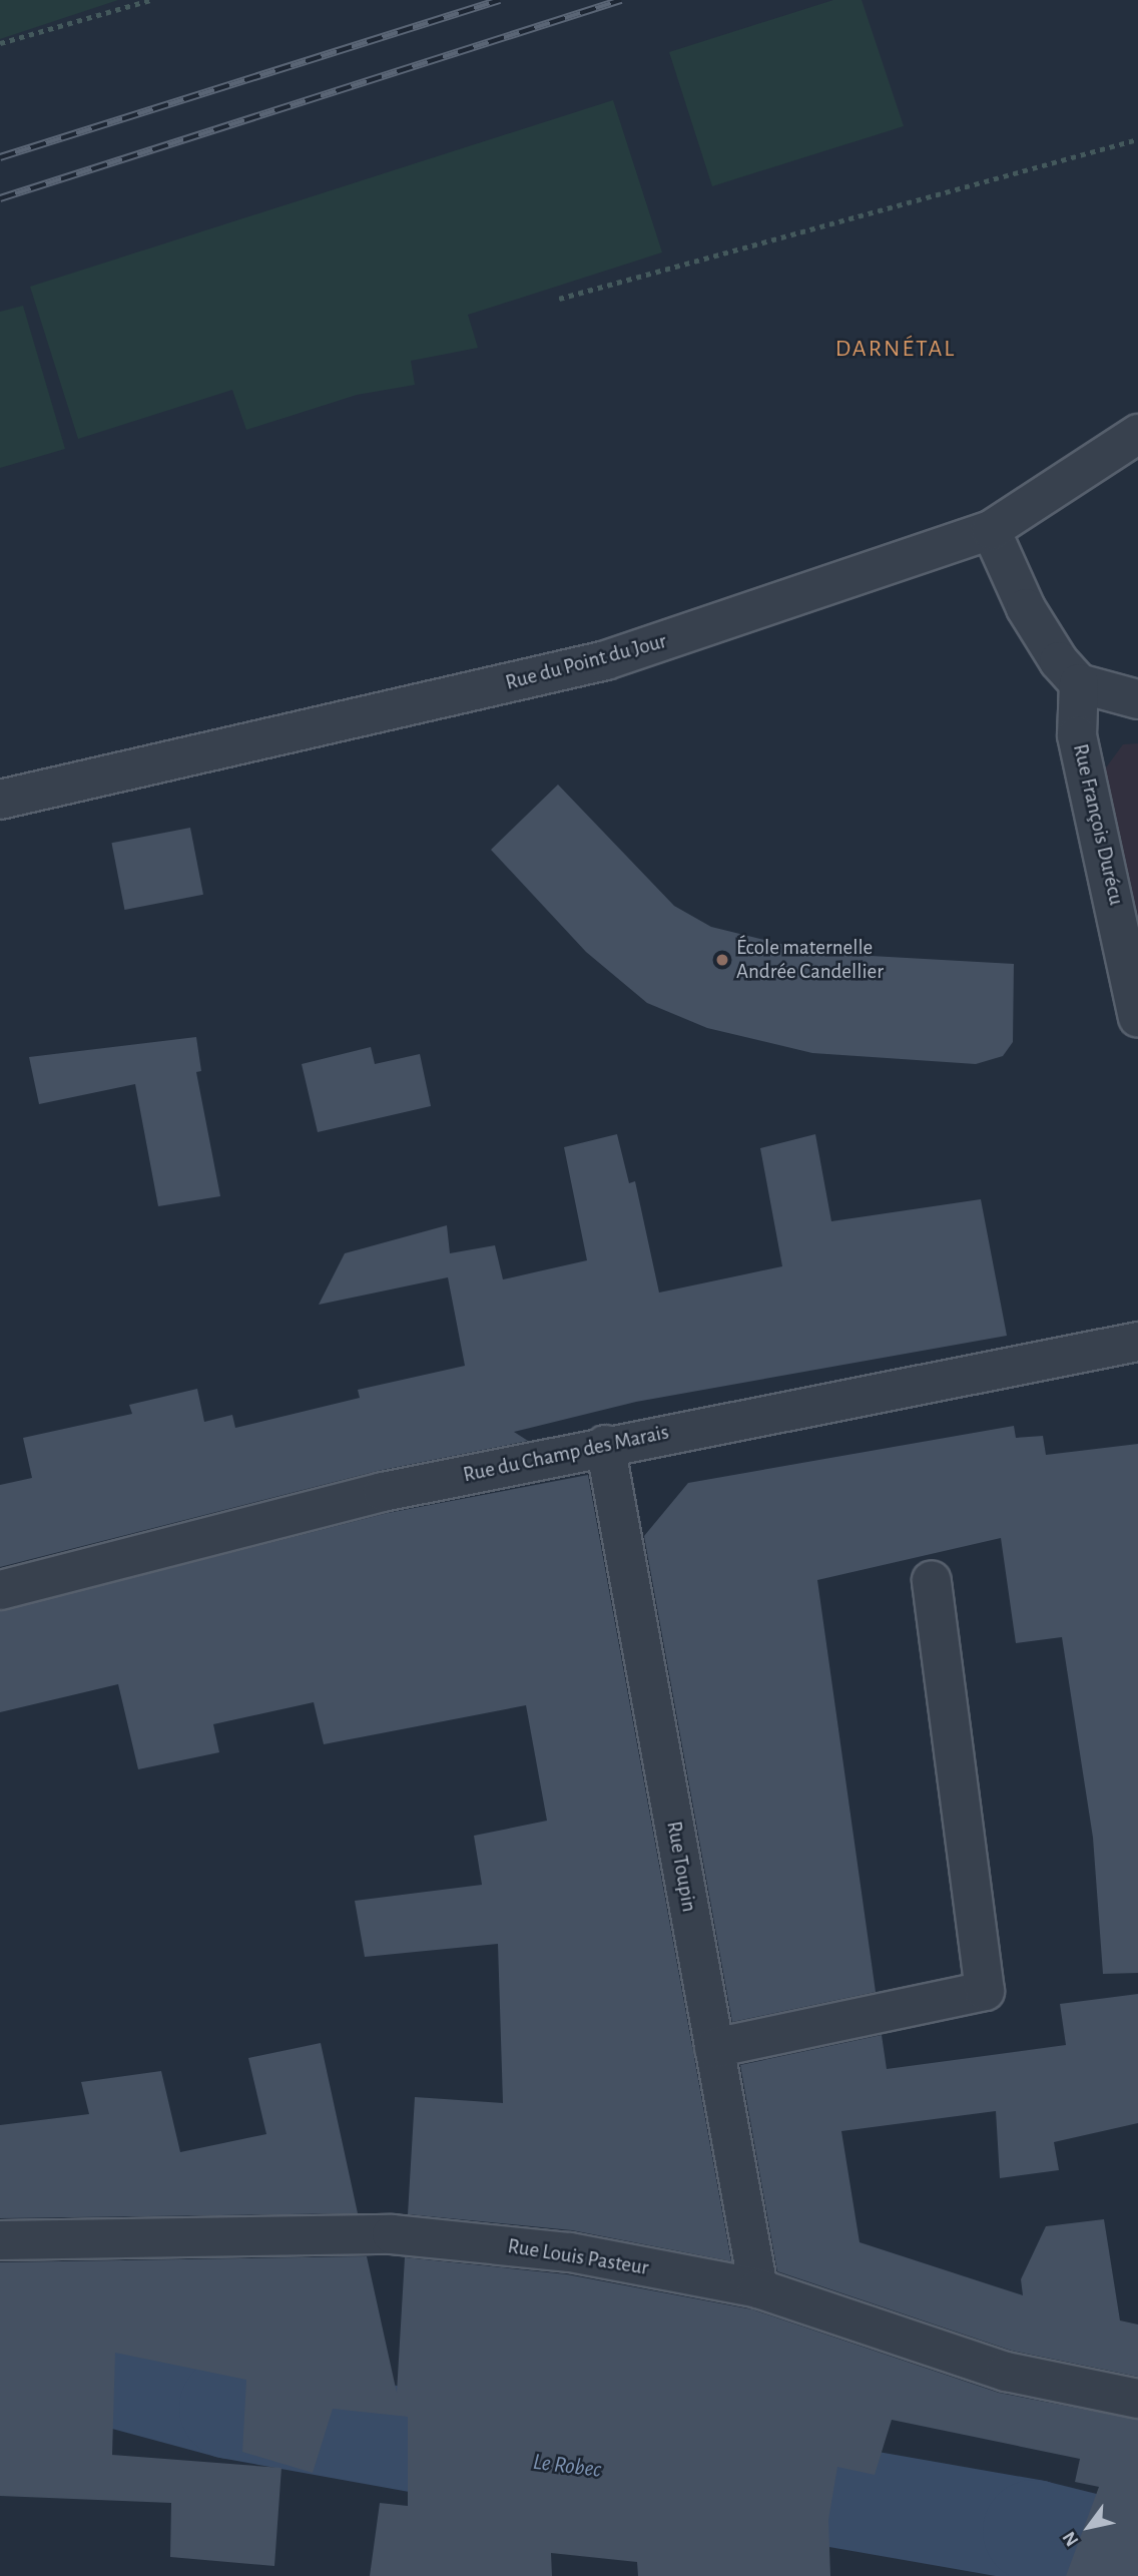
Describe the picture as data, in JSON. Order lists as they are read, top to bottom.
{
  "streets": {
    "street": [
      "Rue du Point du Jour",
      "Rue François Durécu",
      "Rue du Champ des Marais",
      "Rue Toupin",
      "Rue Louis Pasteur"
    ]
  },
  "crossings": [
    ["Rue du Champ des Marais", "Rue Toupin"],
    ["Rue Toupin", "Rue Louis Pasteur"]
  ],
  "districts": ["DARNÉTAL"],
  "water": ["Le Robec"],
  "places": ["École maternelle Andrée Candellier"],
  "north": "bottom left"
}
